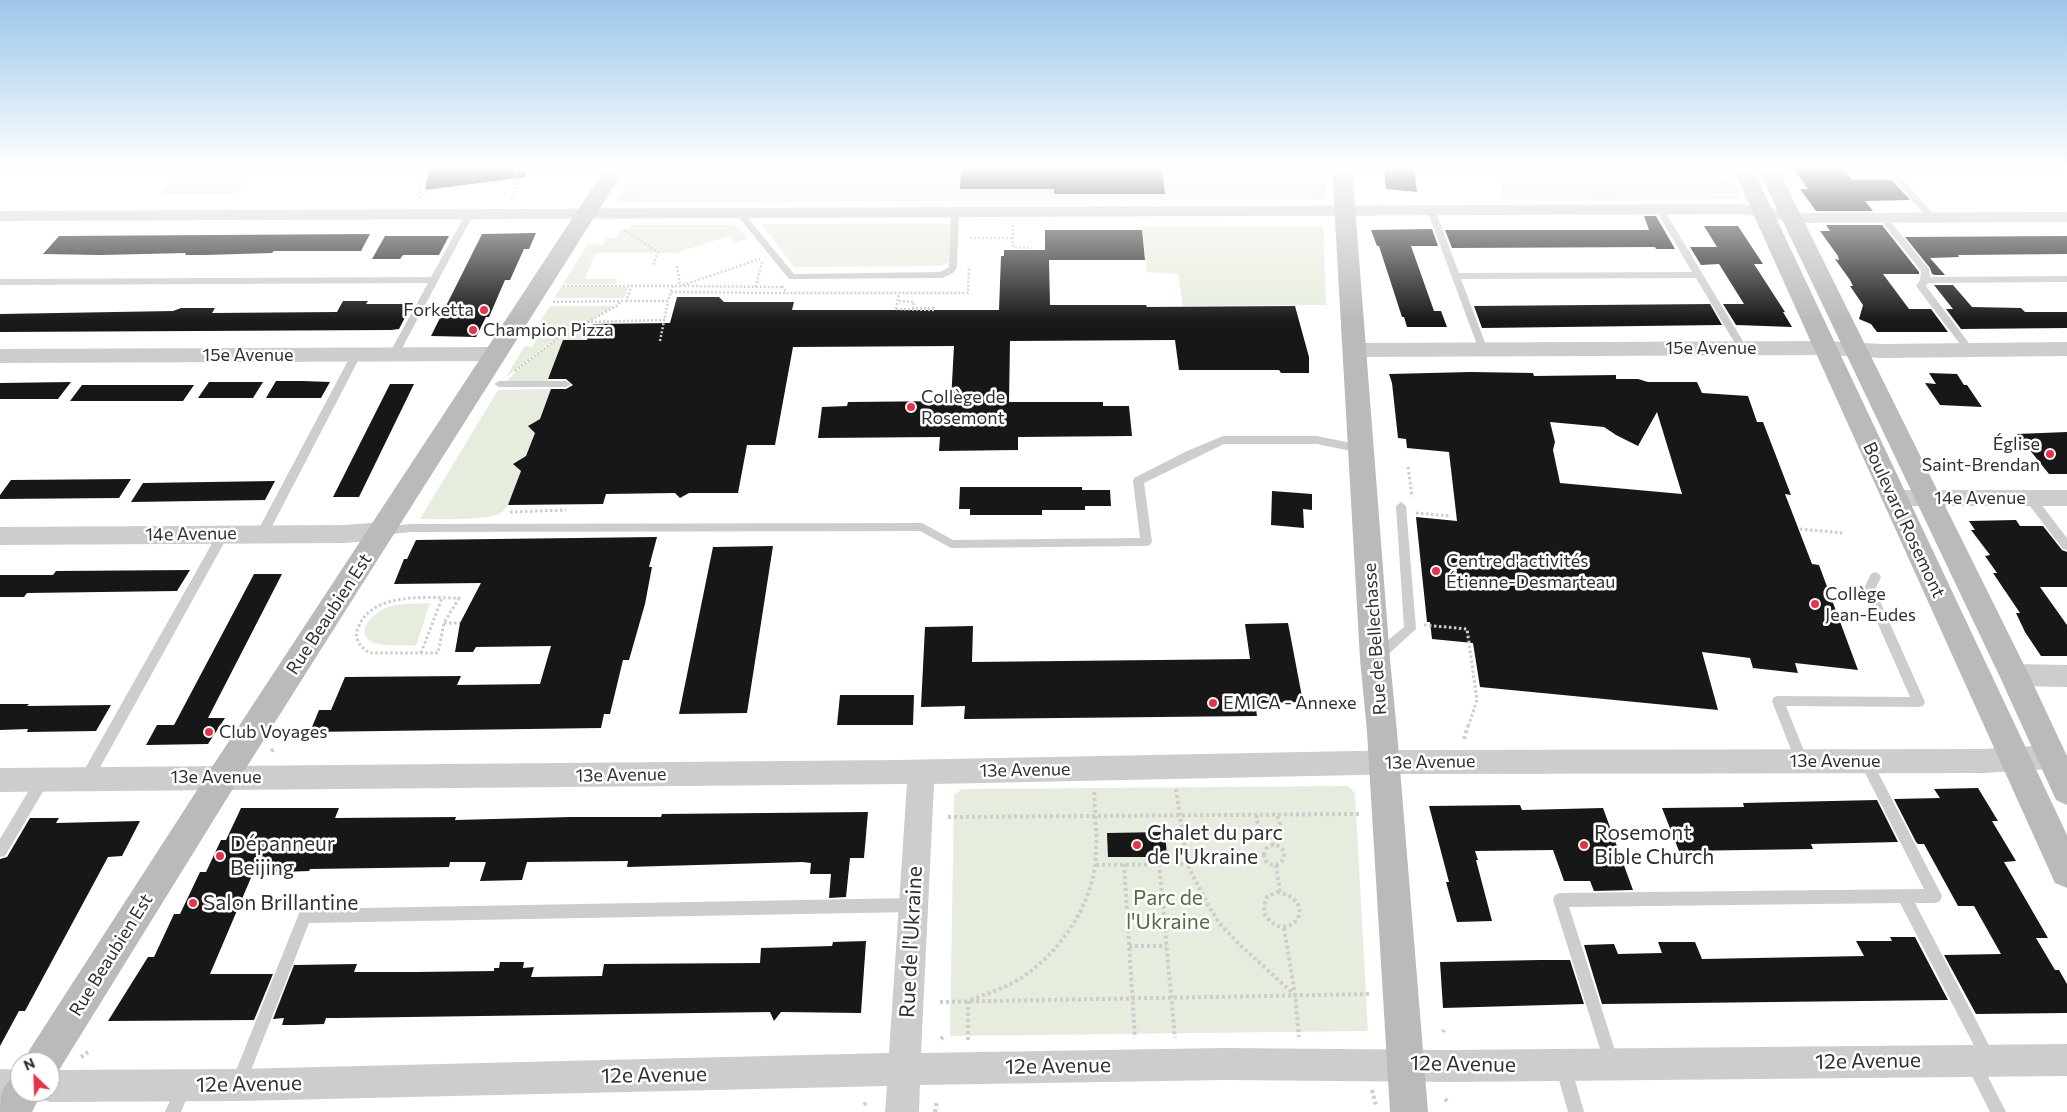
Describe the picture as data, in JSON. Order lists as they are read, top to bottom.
{
  "streets": {
    "street": [
      "15e Avenue",
      "14e Avenue",
      "Boulevard Rosemont",
      "Rue Beaubien Est",
      "Rue de Bellechasse",
      "13e Avenue",
      "Rue de l'Ukraine",
      "12e Avenue"
    ]
  },
  "crossings": [
    ["15e Avenue", "Boulevard Rosemont"],
    ["15e Avenue", "Rue Beaubien Est"],
    ["15e Avenue", "Rue de Bellechasse"],
    ["14e Avenue", "Boulevard Rosemont"],
    ["14e Avenue", "Rue Beaubien Est"],
    ["Boulevard Rosemont", "13e Avenue"],
    ["Rue Beaubien Est", "13e Avenue"],
    ["Rue de Bellechasse", "13e Avenue"],
    ["Rue de Bellechasse", "12e Avenue"],
    ["13e Avenue", "Rue de l'Ukraine"],
    ["Rue de l'Ukraine", "12e Avenue"]
  ],
  "parks": ["Parc de l'Ukraine"],
  "places": [
    "Forketta",
    "Champion Pizza",
    "Collège de Rosemont",
    "Église Saint-Brendan",
    "Centre d'activités Étienne-Desmarteau",
    "Collège Jean-Eudes",
    "EMICA - Annexe",
    "Club Voyages",
    "Chalet du parc de l'Ukraine",
    "Rosemont Bible Church",
    "Dépanneur Beijing",
    "Salon Brillantine"
  ],
  "north": "top left"
}
